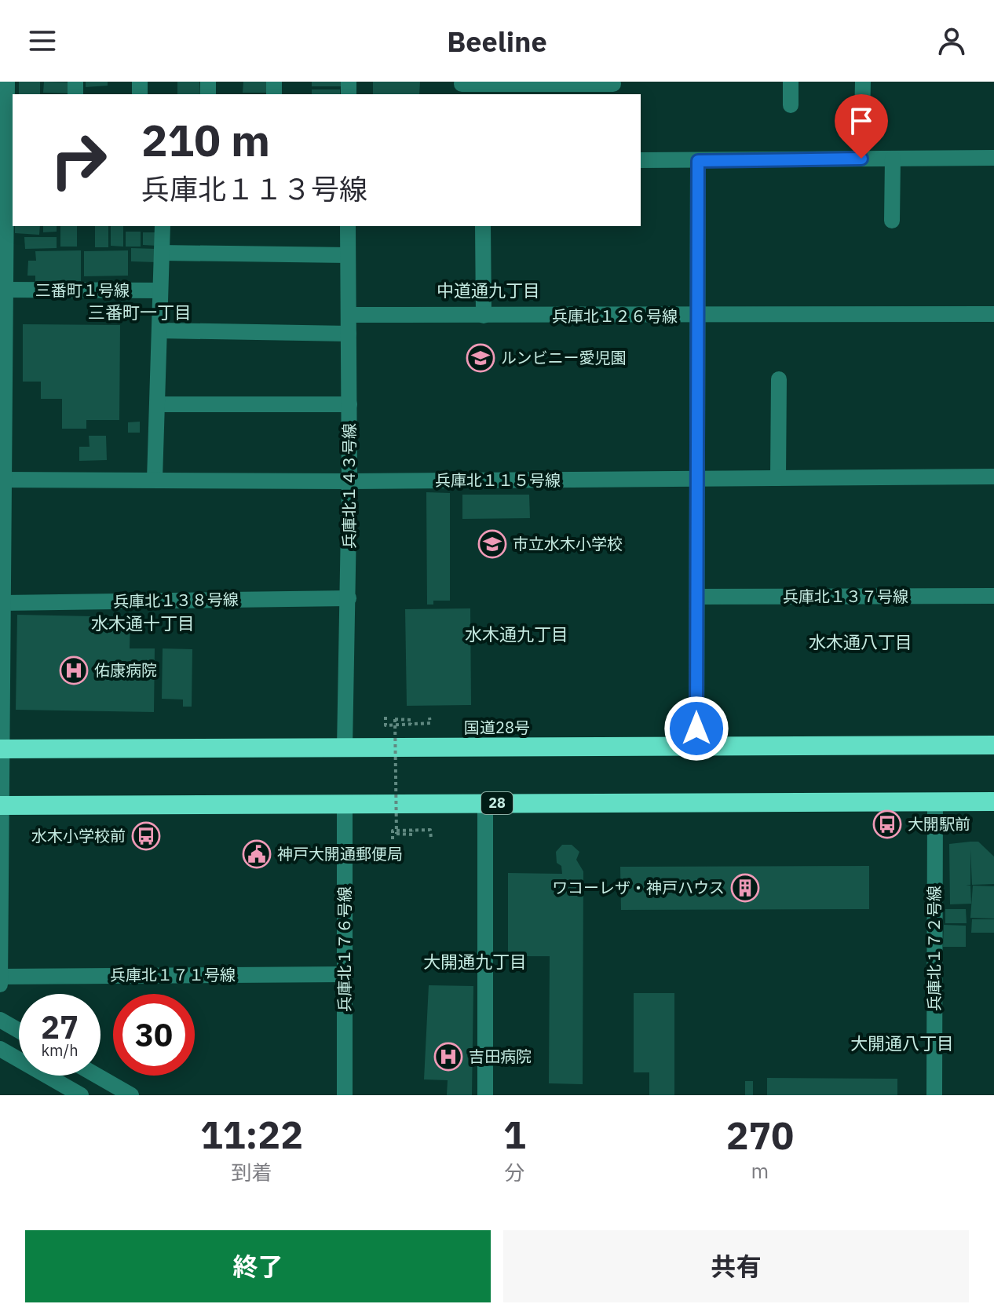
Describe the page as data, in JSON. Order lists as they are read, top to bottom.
{
  "streets": {
    "highway": ["国道28号", "28"],
    "street": [
      "三番町１号線",
      "兵庫北１２６号線",
      "兵庫北１１５号線",
      "兵庫北１４３号線",
      "兵庫北１３７号線",
      "兵庫北１３８号線",
      "兵庫北１７２号線",
      "兵庫北１７６号線",
      "兵庫北１７１号線"
    ]
  },
  "crossings": [
    ["兵庫北１２６号線", "兵庫北１４３号線"],
    ["兵庫北１１５号線", "兵庫北１４３号線"],
    ["兵庫北１４３号線", "兵庫北１３８号線"],
    ["兵庫北１４３号線", "国道28号"],
    ["28", "兵庫北１７２号線"],
    ["28", "兵庫北１７６号線"],
    ["兵庫北１７６号線", "兵庫北１７１号線"]
  ],
  "districts": [
    "中道通九丁目",
    "三番町一丁目",
    "水木通十丁目",
    "水木通九丁目",
    "水木通八丁目",
    "大開通九丁目",
    "大開通八丁目"
  ],
  "places": {
    "school or university": ["ルンビニー愛児園", "市立水木小学校"],
    "hospital": ["佑康病院", "吉田病院"],
    "bus stop": ["大開駅前", "水木小学校前"],
    "public building": ["神戸大開通郵便局"],
    "building": ["ワコーレザ・神戸ハウス"]
  },
  "page": {
    "header": "Beeline",
    "turn": ["210 m", "兵庫北１１３号線"],
    "speed": "27 km/h",
    "limit": "30",
    "eta": [
      "11:22",
      "到着",
      "1",
      "分",
      "270",
      "m"
    ],
    "buttons": ["終了", "共有"]
  }
}
